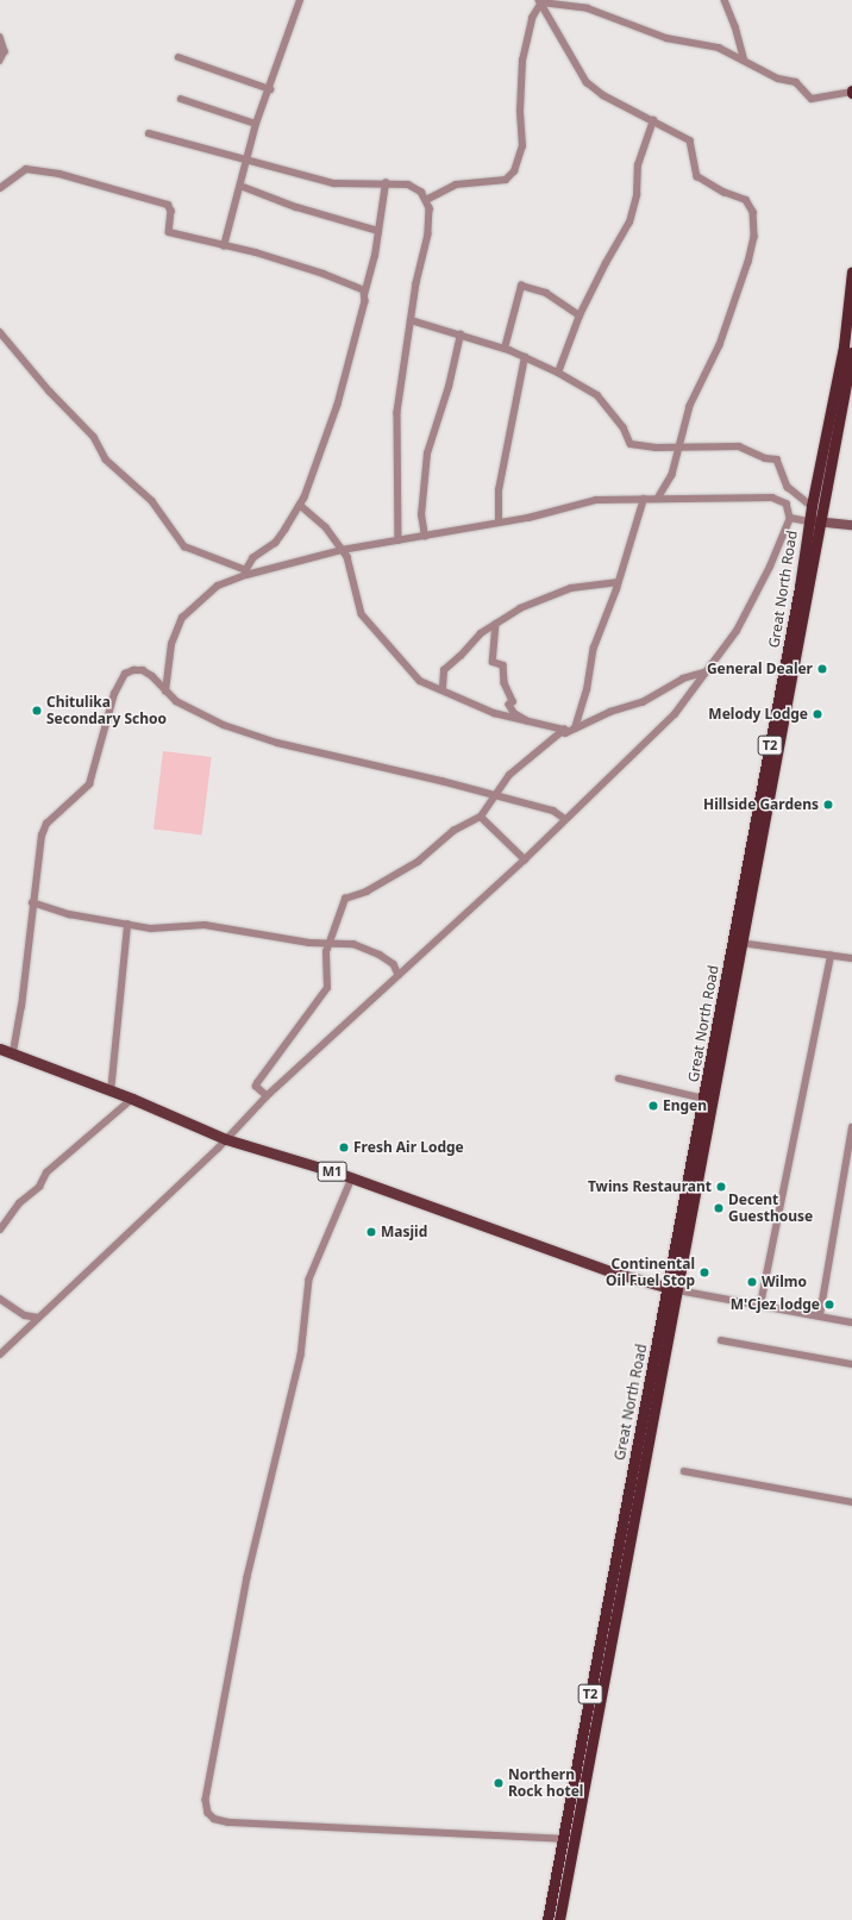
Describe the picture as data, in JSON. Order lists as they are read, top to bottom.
{
  "streets": {
    "highway": ["Great North Road", "T2"],
    "main road": ["M1"]
  },
  "crossings": [
    ["Great North Road", "M1"]
  ],
  "places": [
    "General Dealer",
    "Chitulika Secondary Schoo",
    "Melody Lodge",
    "Hillside Gardens",
    "Engen",
    "Fresh Air Lodge",
    "Twins Restaurant",
    "Decent Guesthouse",
    "Masjid",
    "Continental Oil Fuel Stop",
    "Wilmo",
    "M'Cjez lodge",
    "Northern Rock hotel"
  ]
}
